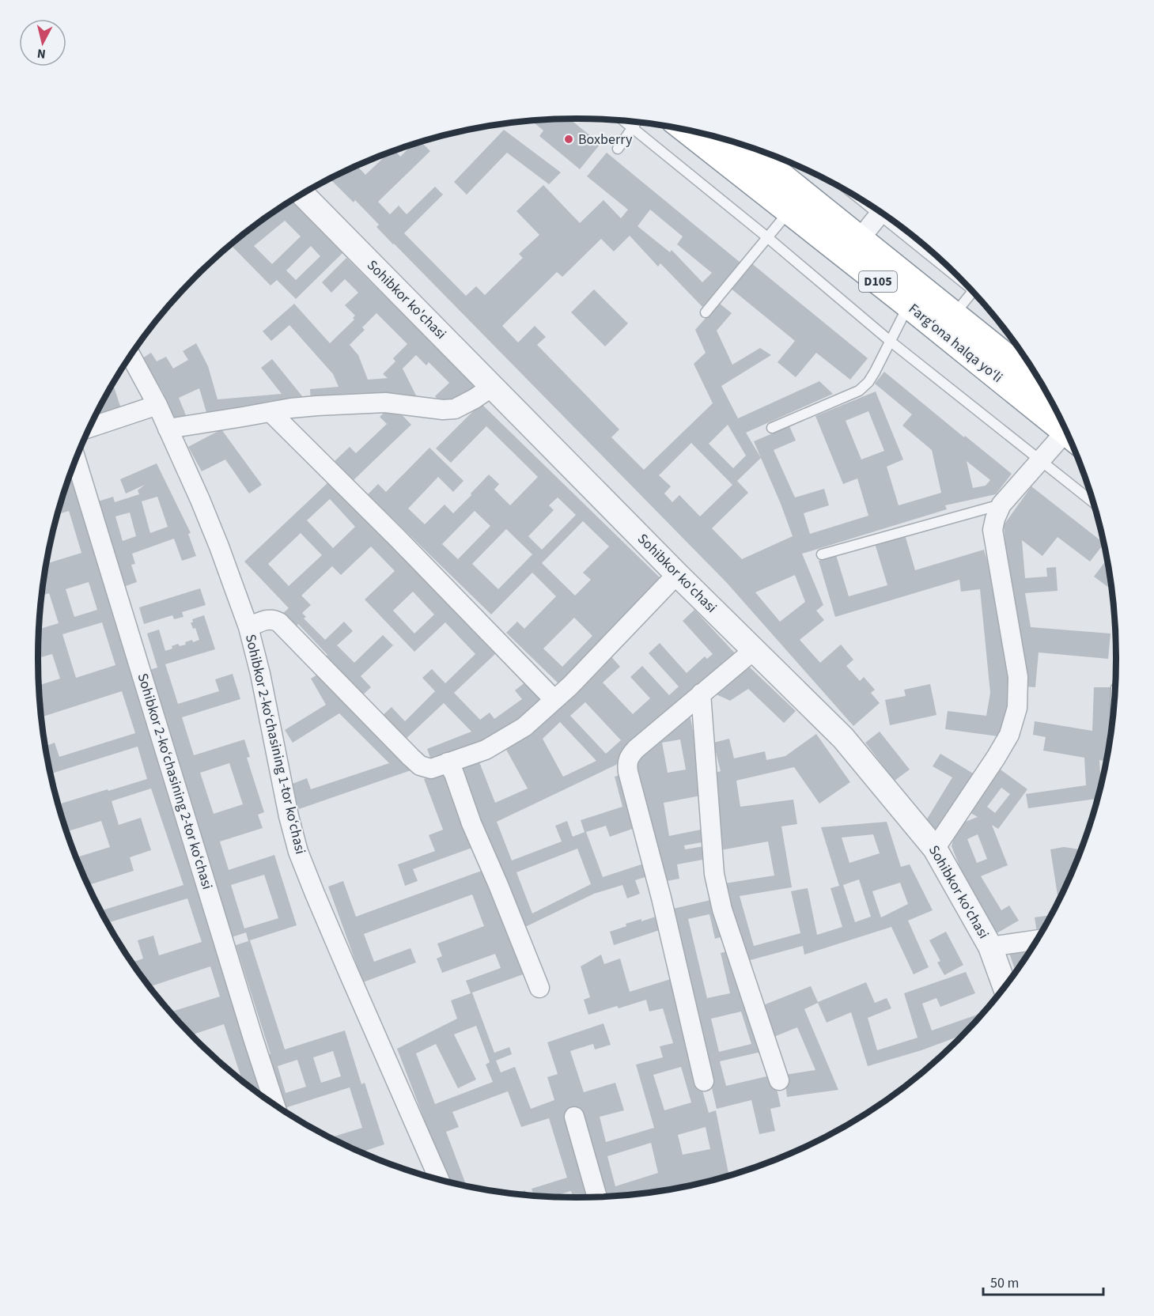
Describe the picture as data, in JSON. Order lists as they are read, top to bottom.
{
  "streets": {
    "highway": ["D105", "Farg‘ona halqa yo‘li"],
    "street": ["Sohibkor ko'chasi", "Sohibkor 2-ko‘chasining 1-tor ko‘chasi", "Sohibkor 2-ko‘chasining 2-tor ko‘chasi"]
  },
  "places": ["Boxberry"],
  "scale_bar": "50 m",
  "north": "bottom"
}
